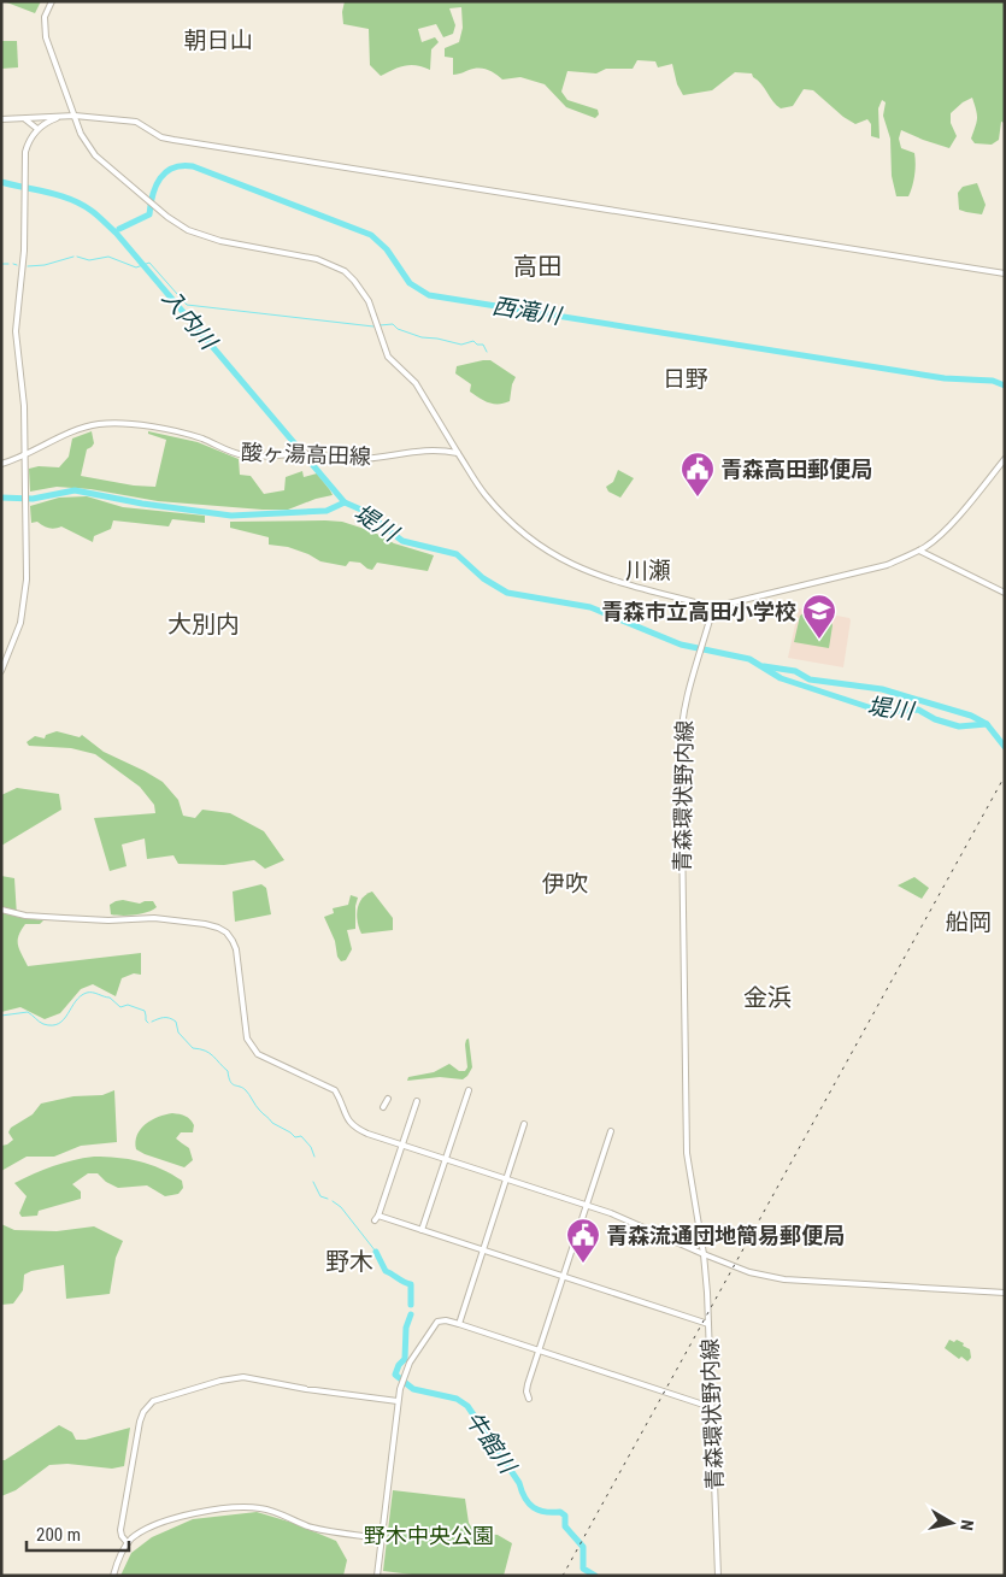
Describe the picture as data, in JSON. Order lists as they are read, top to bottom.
{
  "streets": {
    "street": ["酸ヶ湯高田線", "青森環状野内線"]
  },
  "districts": [
    "朝日山",
    "高田",
    "日野",
    "川瀬",
    "大別内",
    "伊吹",
    "船岡",
    "金浜",
    "野木"
  ],
  "water": [
    "西滝川",
    "入内川",
    "堤川",
    "牛館川"
  ],
  "parks": ["野木中央公園"],
  "places": {
    "public building": ["青森高田郵便局", "青森流通団地簡易郵便局"],
    "school or university": ["青森市立高田小学校"]
  },
  "scale_bar": "200 m",
  "north": "right"
}
